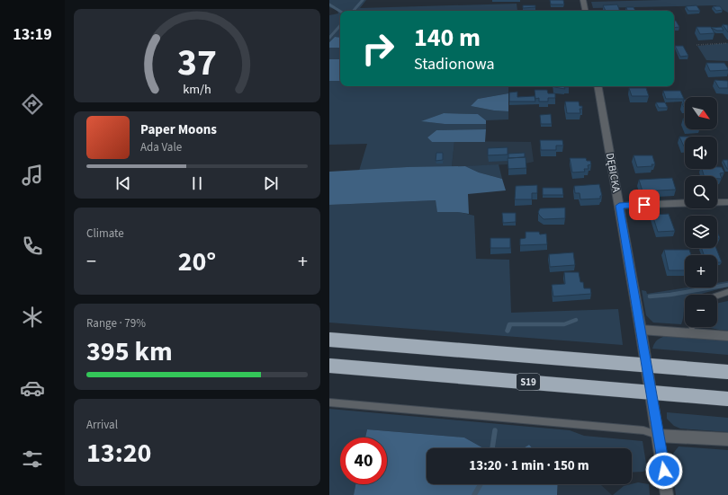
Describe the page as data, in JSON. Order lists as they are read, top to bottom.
{
  "streets": {
    "highway": ["S19"],
    "street": ["DĘBICKA"]
  },
  "north": "bottom right",
  "page": {
    "tabs": "13:19",
    "turn": ["140 m", "Stadionowa"],
    "map_buttons": ["+", "−"],
    "song": ["Paper Moons", "Ada Vale"],
    "tile": [
      "Climate",
      ["Range · 79%", "395 km"],
      ["Arrival", "13:20"]
    ],
    "heat": ["−", "20°", "+"],
    "limit": "40",
    "trip": "13:20 · 1 min · 150 m",
    "gauge": ["37", "km/h"]
  }
}
